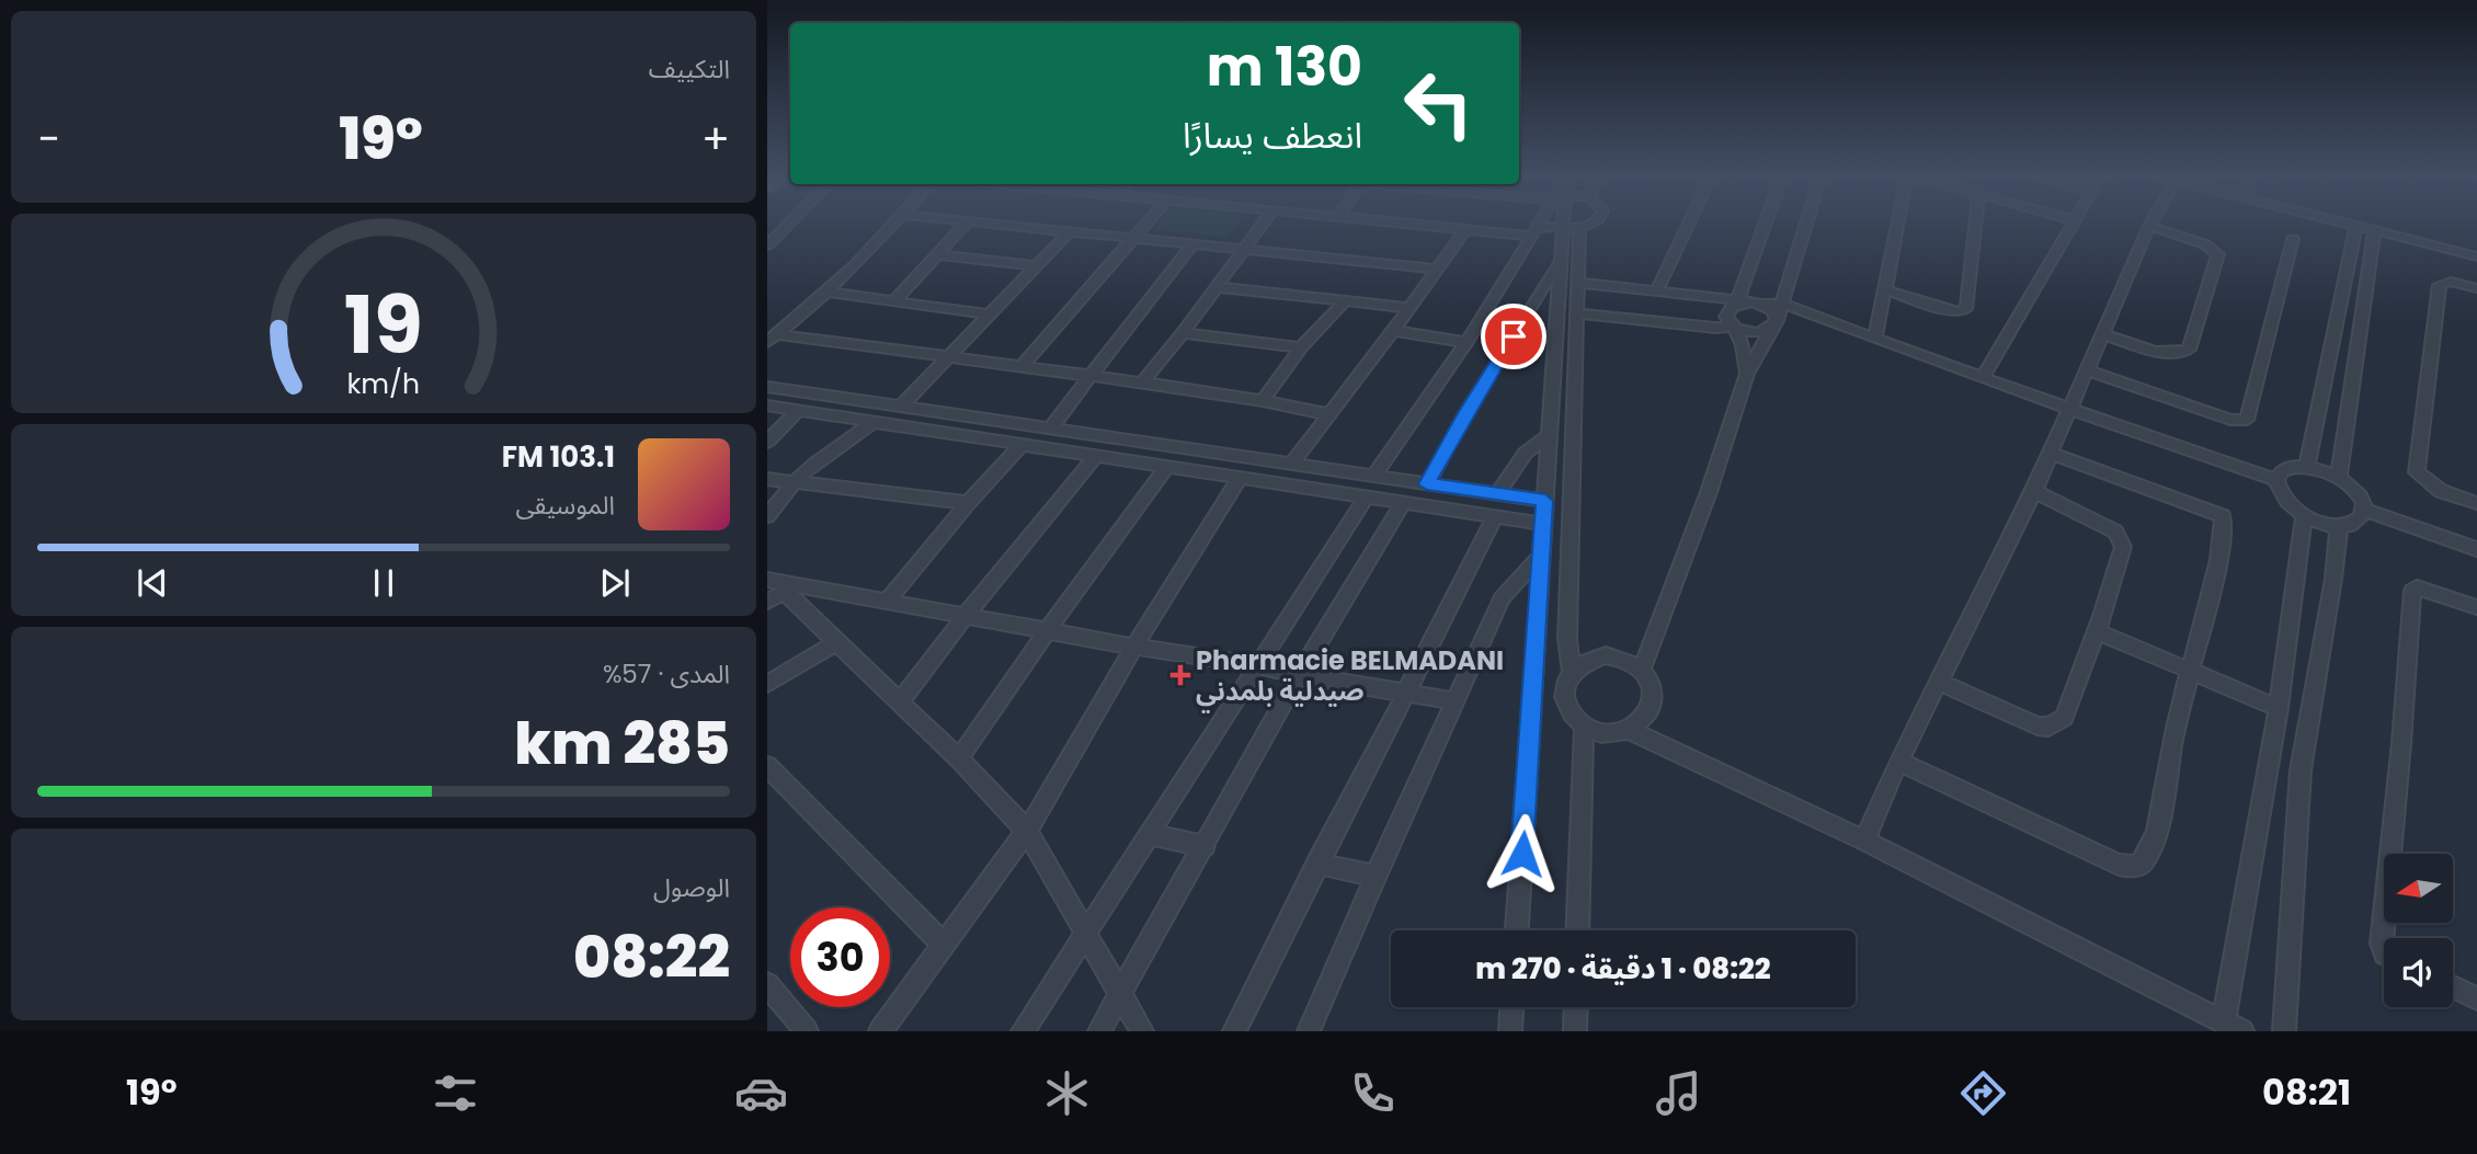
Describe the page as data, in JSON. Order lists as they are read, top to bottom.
{
  "places": {
    "health": ["Pharmacie BELMADANI صيدلية بلمدني"]
  },
  "north": "left",
  "page": {
    "tile": [
      "التكييف",
      ["المدى · 57%", "285 km"],
      ["الوصول", "08:22"]
    ],
    "turn": ["130 m", "انعطف يسارًا"],
    "heat": ["−", "19°", "+"],
    "song": ["103.1 FM", "الموسيقى"],
    "limit": "30",
    "trip": "08:22 · 1 دقيقة · 270 m",
    "tabs": ["08:21", "19°"],
    "gauge": ["19", "km/h"]
  }
}
